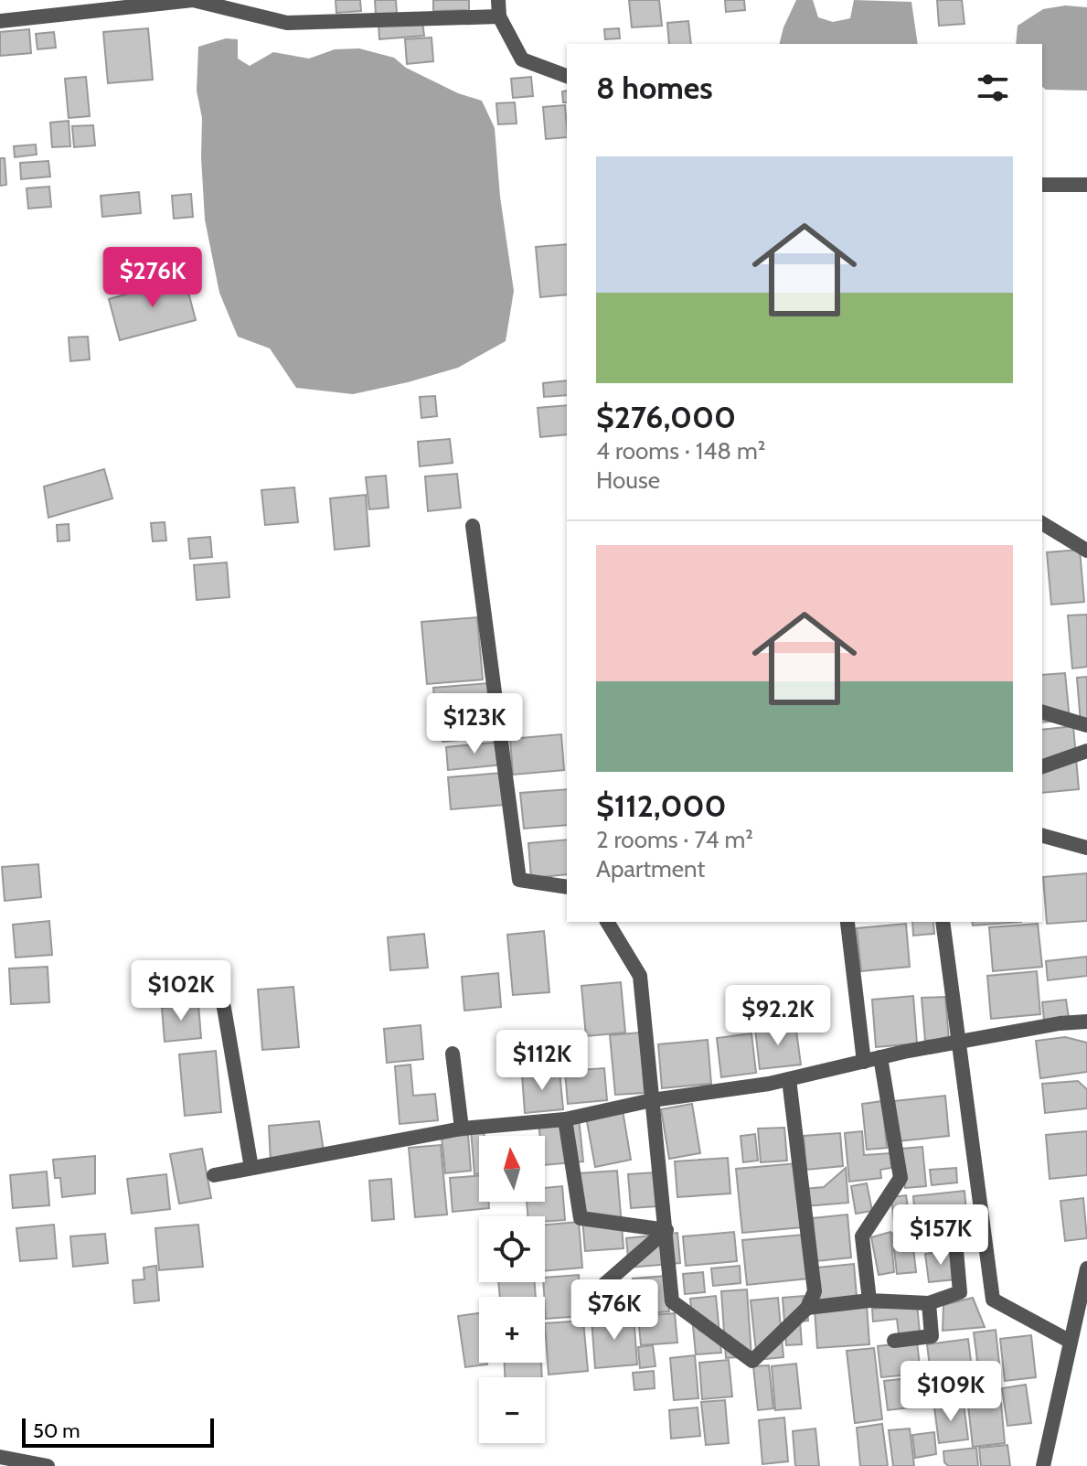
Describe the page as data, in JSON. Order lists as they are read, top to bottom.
{
  "scale_bar": "50 m",
  "north": "top",
  "page": {
    "heading": "8 homes",
    "list": [
      {
        "name": "$276,000",
        "note": "4 rooms · 148 m² · House"
      },
      {
        "name": "$112,000",
        "note": "2 rooms · 74 m² · Apartment"
      }
    ],
    "price": [
      "$276K",
      "$123K",
      "$102K",
      "$92.2K",
      "$112K",
      "$157K",
      "$76K",
      "$109K"
    ],
    "map_buttons": ["+", "−"],
    "scale": "50 m"
  }
}
